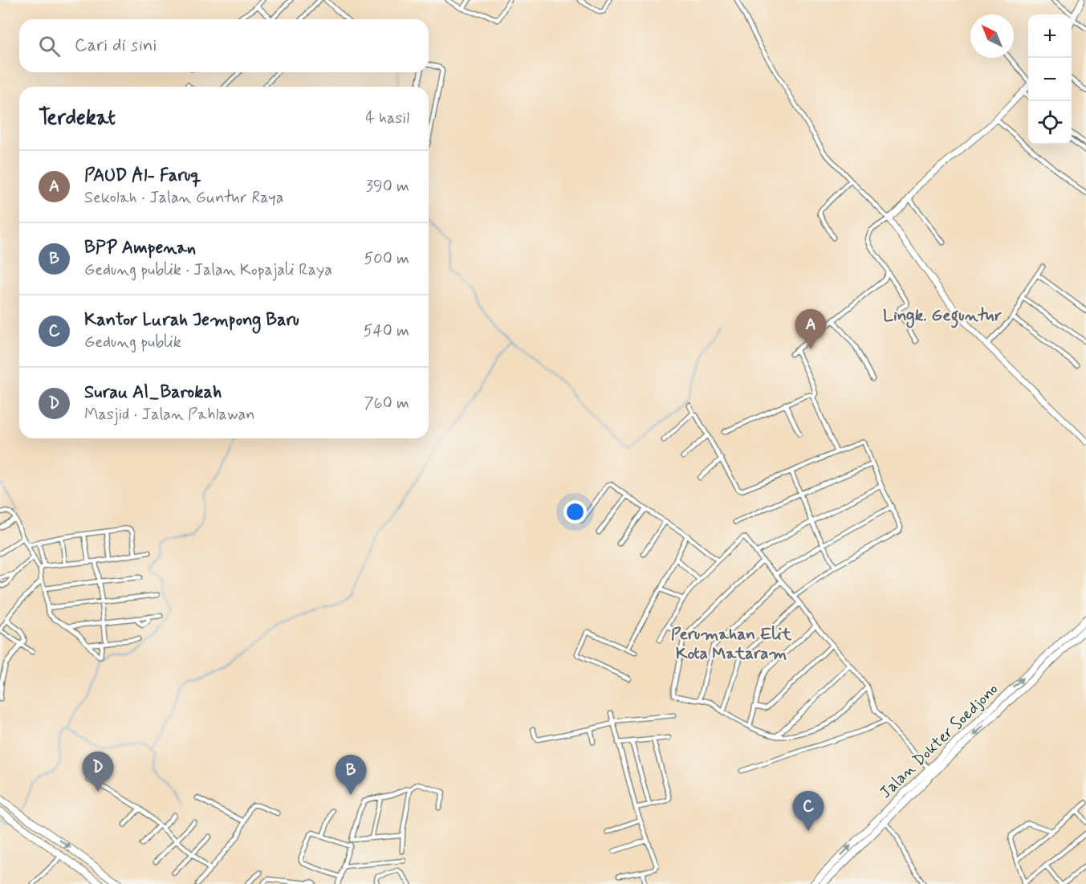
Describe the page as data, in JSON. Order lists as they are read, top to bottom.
{
  "streets": {
    "highway": ["Jalan Dokter Soedjono"]
  },
  "districts": ["Lingk. Geguntur", "Perumahan Elit Kota Mataram"],
  "north": "top left",
  "page": {
    "map_buttons": ["+", "−"],
    "search": "Cari di sini",
    "heading": ["Terdekat", "4 hasil"],
    "list": [
      {
        "mark": "A",
        "name": "PAUD Al- Faruq",
        "note": "Sekolah · Jalan Guntur Raya",
        "value": "390 m"
      },
      {
        "mark": "B",
        "name": "BPP Ampenan",
        "note": "Gedung publik · Jalan Kopajali Raya",
        "value": "500 m"
      },
      {
        "mark": "C",
        "name": "Kantor Lurah Jempong Baru",
        "note": "Gedung publik",
        "value": "540 m"
      },
      {
        "mark": "D",
        "name": "Surau Al_Barokah",
        "note": "Masjid · Jalan Pahlawan",
        "value": "760 m"
      }
    ],
    "pins": [
      "A",
      "D",
      "B",
      "C"
    ]
  }
}
